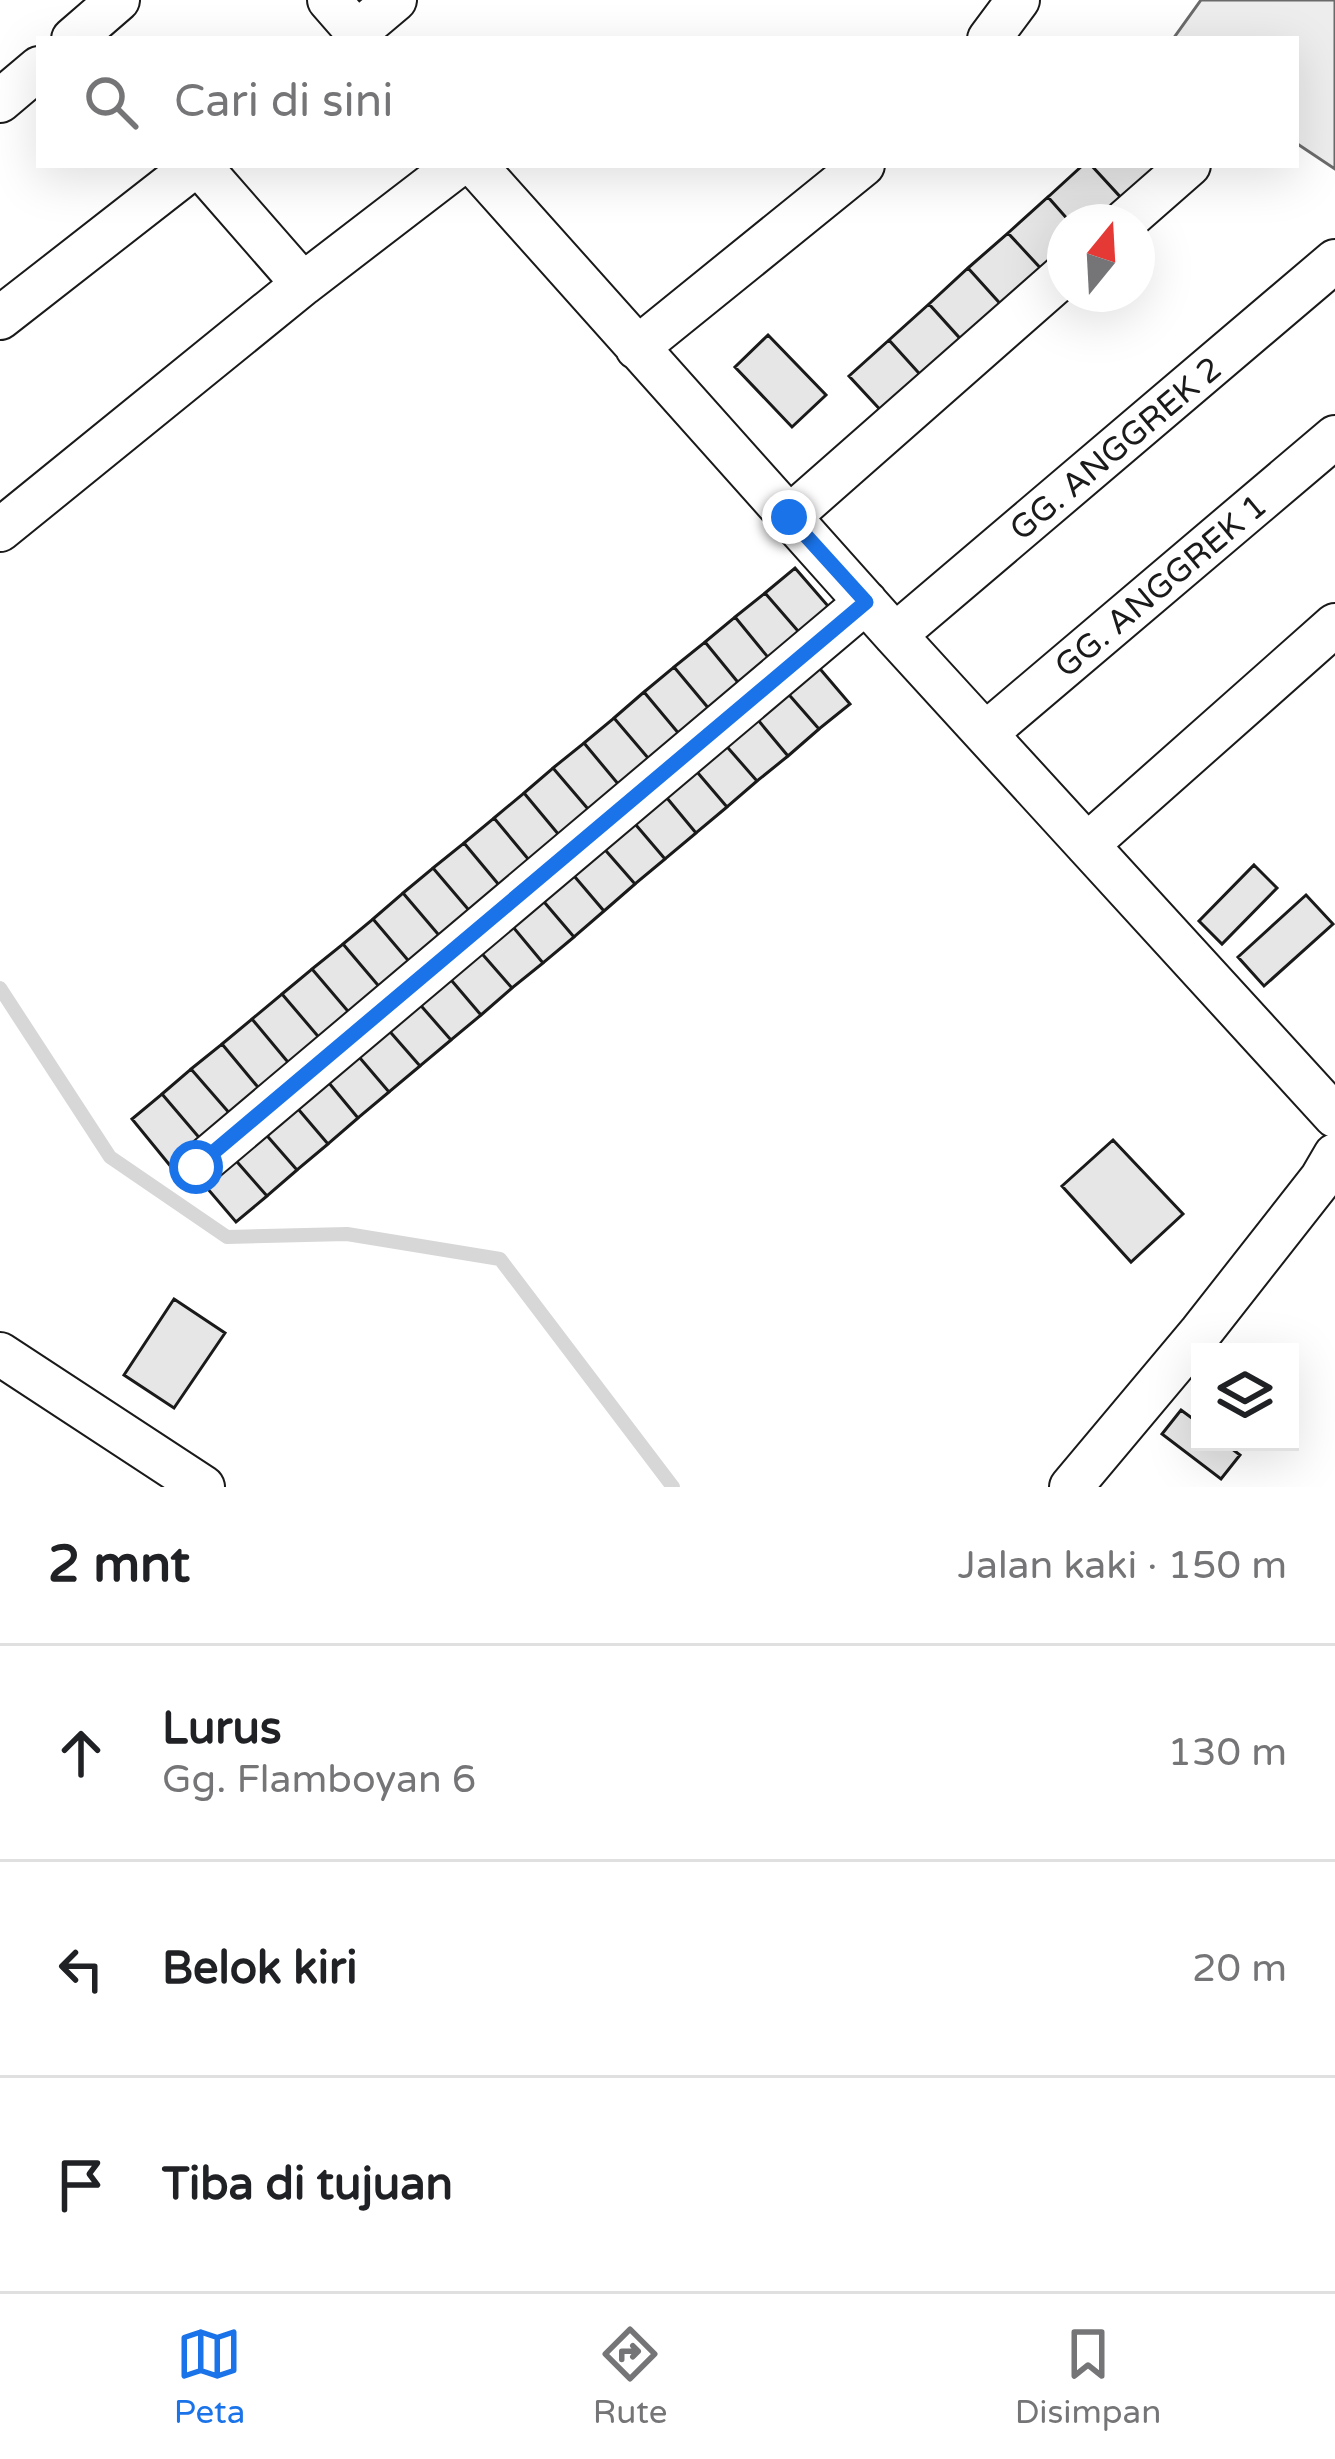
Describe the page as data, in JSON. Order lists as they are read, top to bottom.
{
  "streets": {
    "street": ["GG. ANGGREK 2", "GG. ANGGREK 1"]
  },
  "north": "top",
  "page": {
    "search": "Cari di sini",
    "heading": ["2 mnt", "Jalan kaki · 150 m"],
    "list": [
      ["Lurus", "Gg. Flamboyan 6", "130 m"],
      ["Belok kiri", "20 m"],
      "Tiba di tujuan"
    ],
    "nav": ["Peta", "Rute", "Disimpan"]
  }
}
